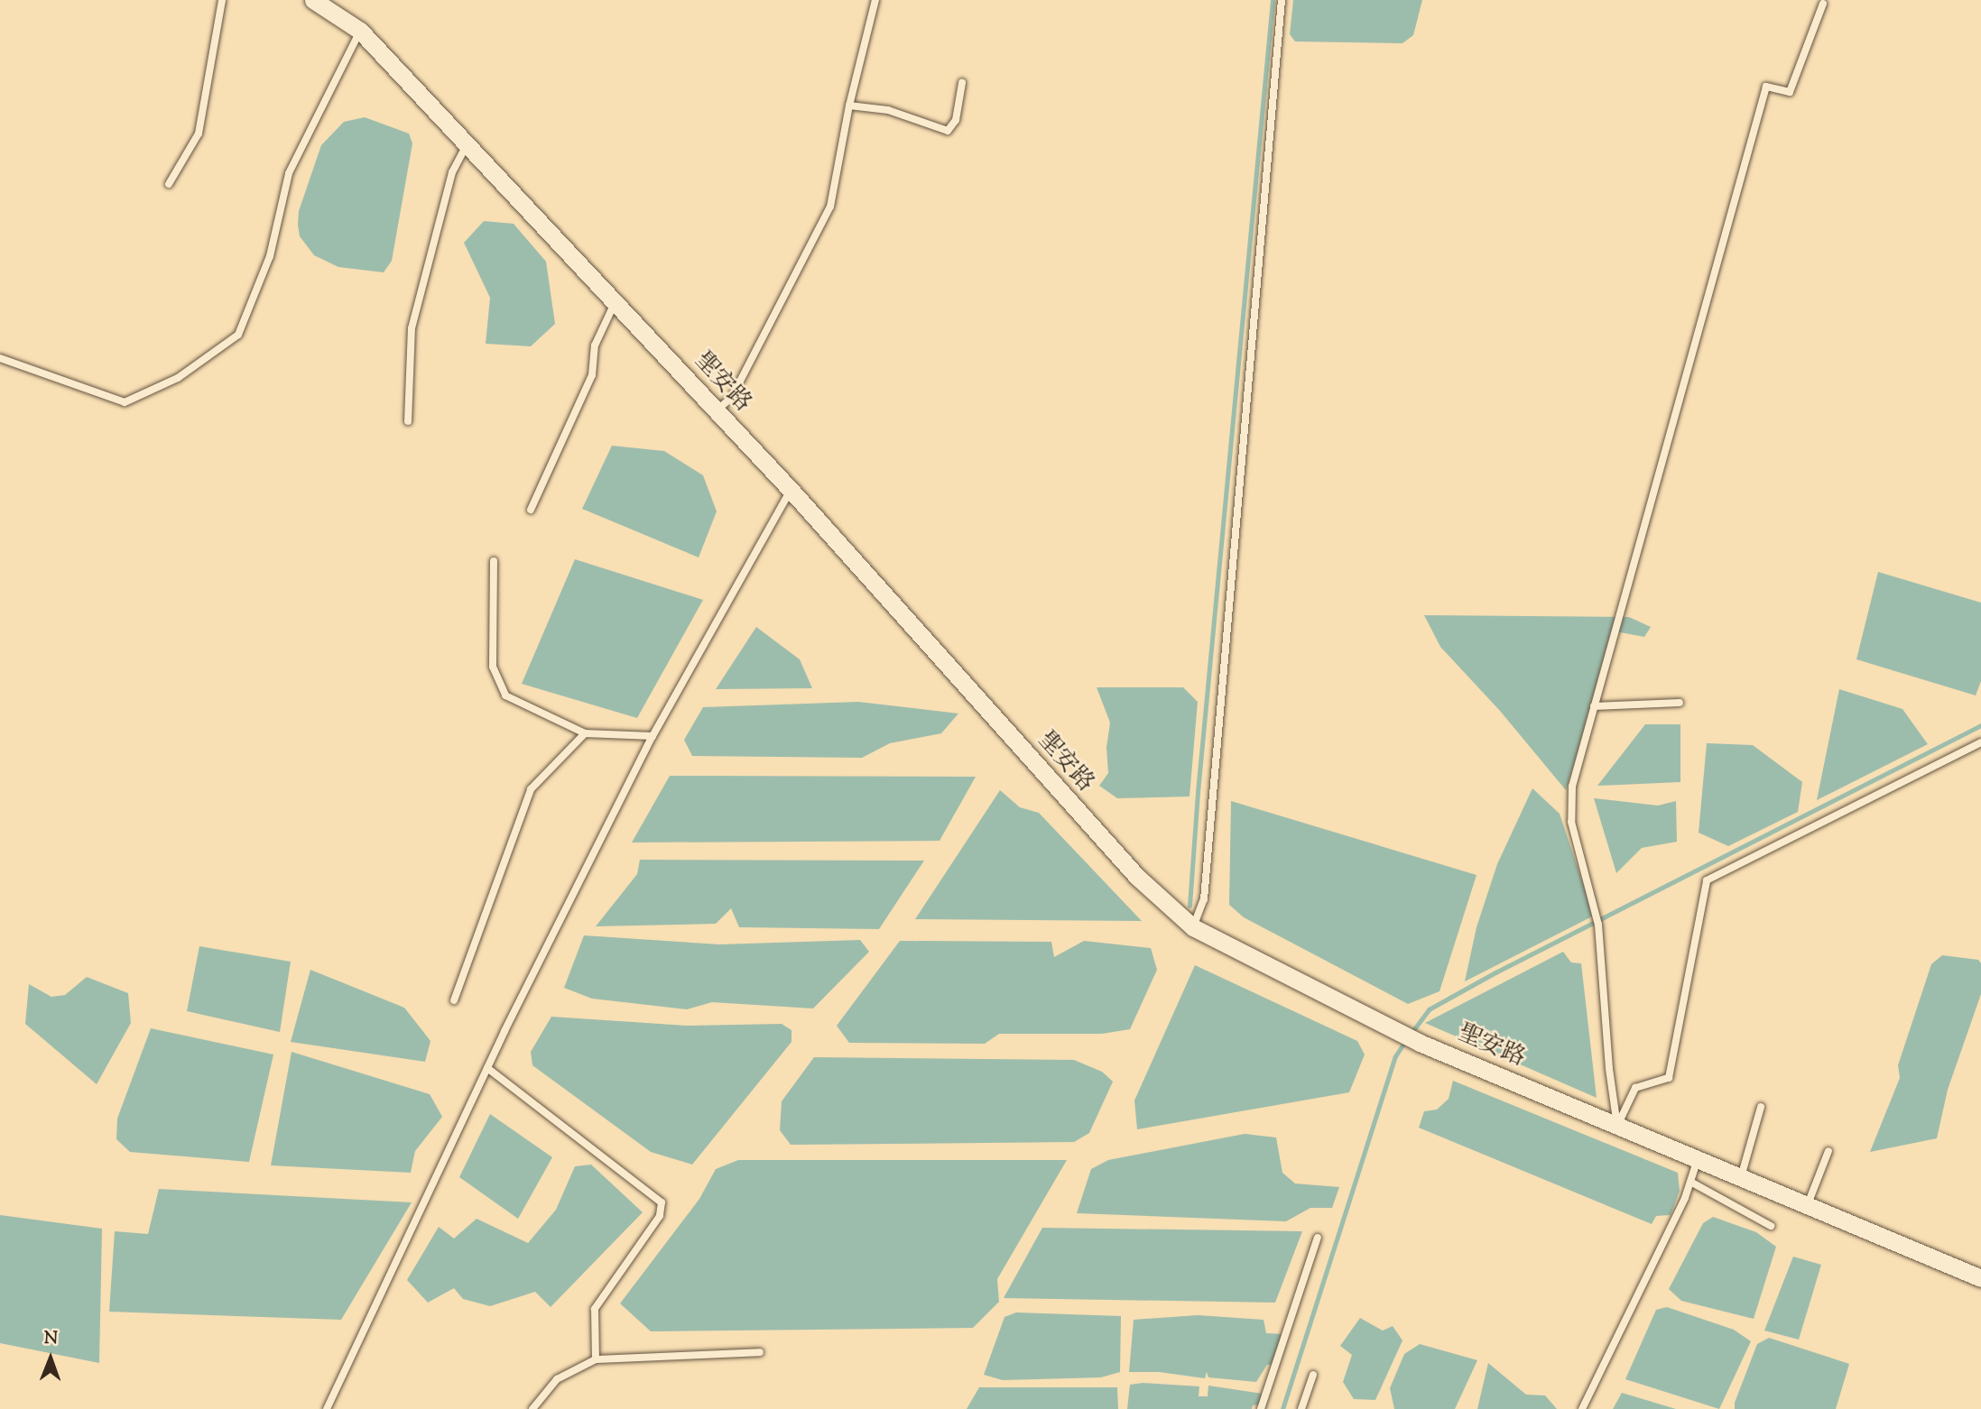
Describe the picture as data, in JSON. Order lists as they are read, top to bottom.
{
  "streets": {
    "street": ["聖安路"]
  },
  "north": "top"
}
